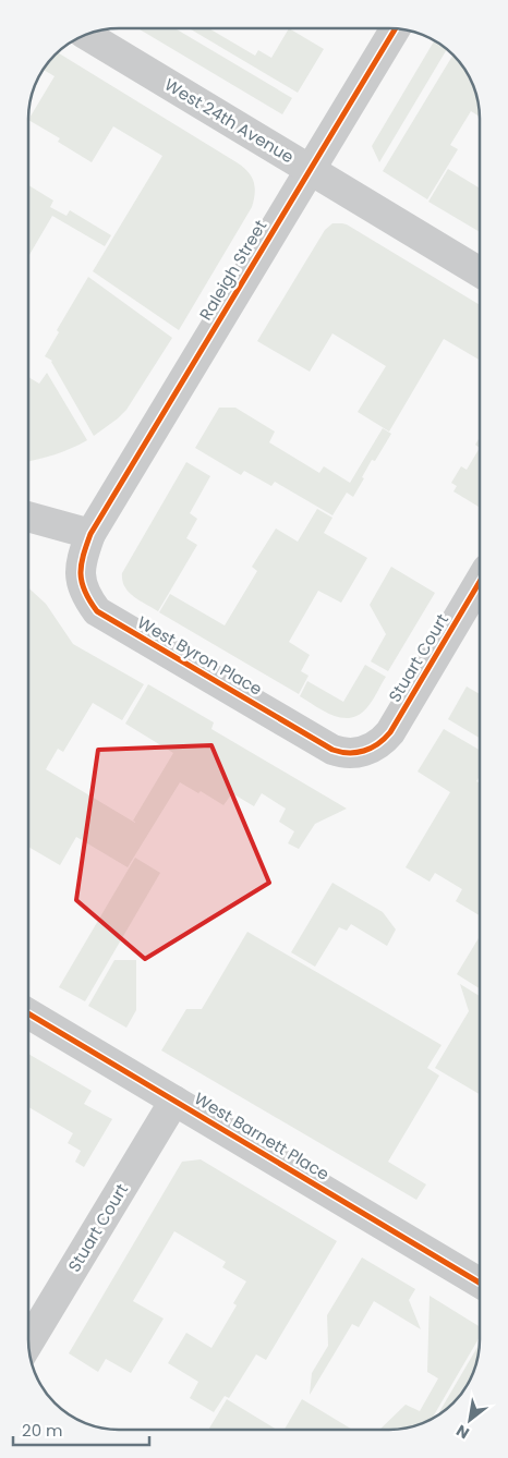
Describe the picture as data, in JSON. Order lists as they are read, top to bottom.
{
  "streets": {
    "street": [
      "West 24th Avenue",
      "Raleigh Street",
      "West Byron Place",
      "Stuart Court",
      "West Barnett Place"
    ]
  },
  "crossings": [
    ["West 24th Avenue", "Raleigh Street"],
    ["Raleigh Street", "West Byron Place"],
    ["West Byron Place", "Stuart Court"],
    ["Stuart Court", "West Barnett Place"]
  ],
  "scale_bar": "20 m",
  "north": "bottom left"
}
